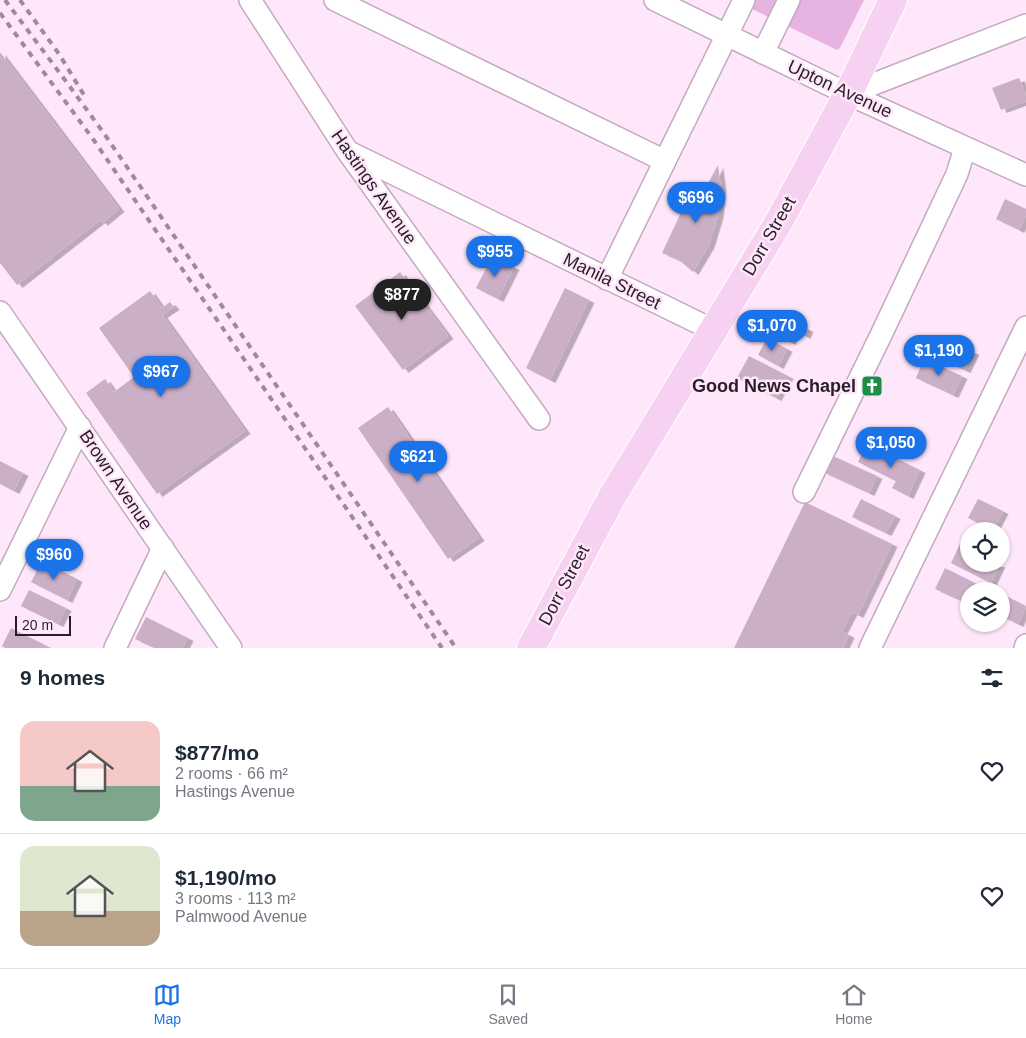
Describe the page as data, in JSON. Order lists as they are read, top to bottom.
{
  "streets": {
    "main road": ["Dorr Street"],
    "street": [
      "Upton Avenue",
      "Hastings Avenue",
      "Manila Street",
      "Brown Avenue"
    ]
  },
  "crossings": [
    ["Upton Avenue", "Dorr Street"],
    ["Hastings Avenue", "Manila Street"],
    ["Dorr Street", "Manila Street"]
  ],
  "places": {
    "church": ["Good News Chapel"]
  },
  "scale_bar": "20 m",
  "page": {
    "price": [
      "$696",
      "$955",
      "$877",
      "$1,070",
      "$1,190",
      "$967",
      "$1,050",
      "$621",
      "$960"
    ],
    "scale": "20 m",
    "heading": "9 homes",
    "list": [
      {
        "name": "$877/mo",
        "note": "2 rooms · 66 m² · Hastings Avenue"
      },
      {
        "name": "$1,190/mo",
        "note": "3 rooms · 113 m² · Palmwood Avenue"
      }
    ],
    "tabs": ["Map", "Saved", "Home"]
  }
}
